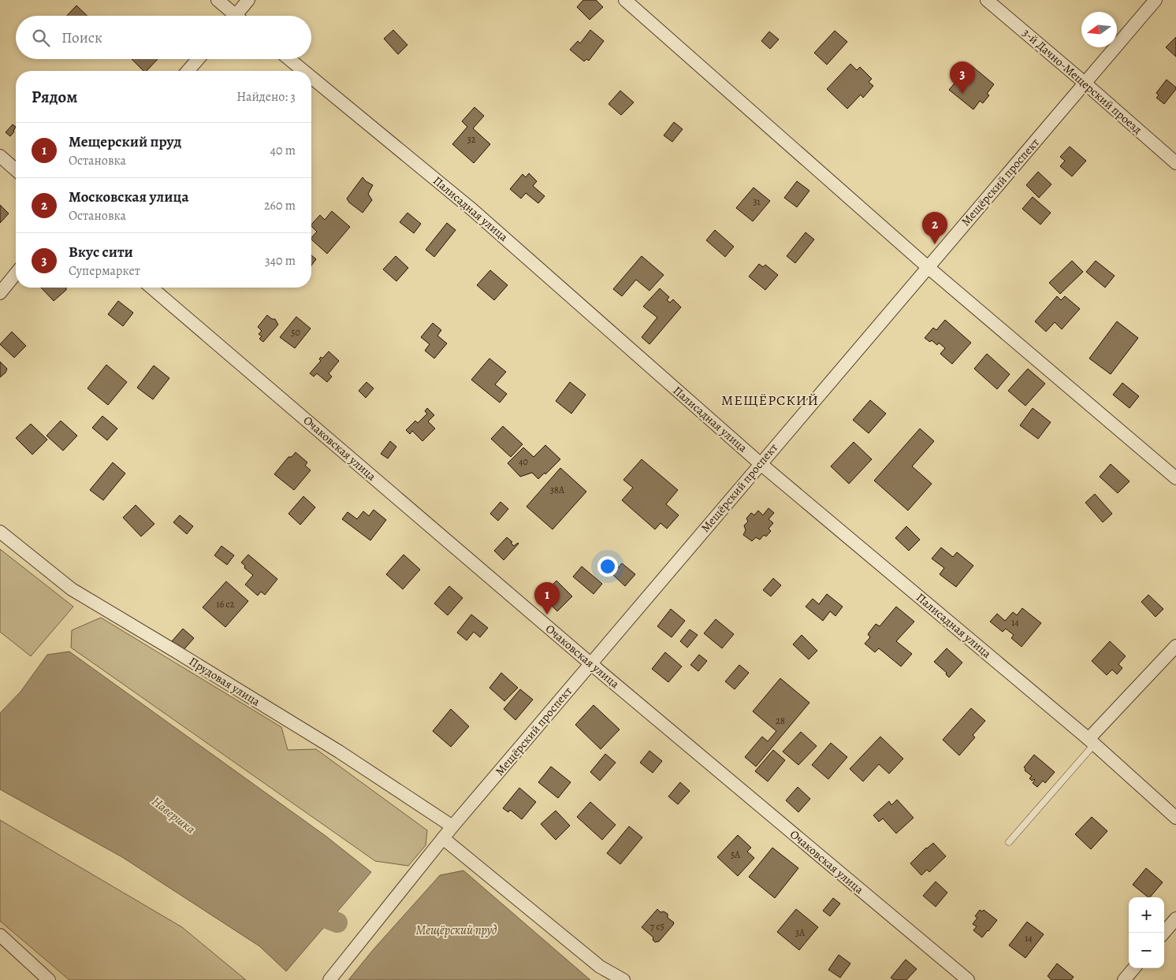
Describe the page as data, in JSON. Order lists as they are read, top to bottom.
{
  "streets": {
    "street": [
      "3-й Дачно-Мещерский проезд",
      "Мещёрский проспект",
      "Палисадная улица",
      "Очаковская улица",
      "Прудовая улица"
    ]
  },
  "crossings": [
    ["3-й Дачно-Мещерский проезд", "Мещёрский проспект"],
    ["Мещёрский проспект", "Палисадная улица"],
    ["Мещёрский проспект", "Очаковская улица"],
    ["Мещёрский проспект", "Прудовая улица"]
  ],
  "districts": ["МЕЩЁРСКИЙ"],
  "water": ["Навершка", "Мещёрский пруд"],
  "house_numbers": [
    "32",
    "31",
    "50",
    "40",
    "38А",
    "16 с2",
    "14",
    "28",
    "5А",
    "7 с5",
    "3А",
    "14"
  ],
  "north": "left",
  "page": {
    "search": "Поиск",
    "pins": ["3", "2", "1"],
    "heading": ["Рядом", "Найдено: 3"],
    "list": [
      {
        "mark": "1",
        "name": "Мещерский пруд",
        "note": "Остановка",
        "value": "40 m"
      },
      {
        "mark": "2",
        "name": "Московская улица",
        "note": "Остановка",
        "value": "260 m"
      },
      {
        "mark": "3",
        "name": "Вкус сити",
        "note": "Супермаркет",
        "value": "340 m"
      }
    ],
    "map_buttons": ["+", "−"]
  }
}
